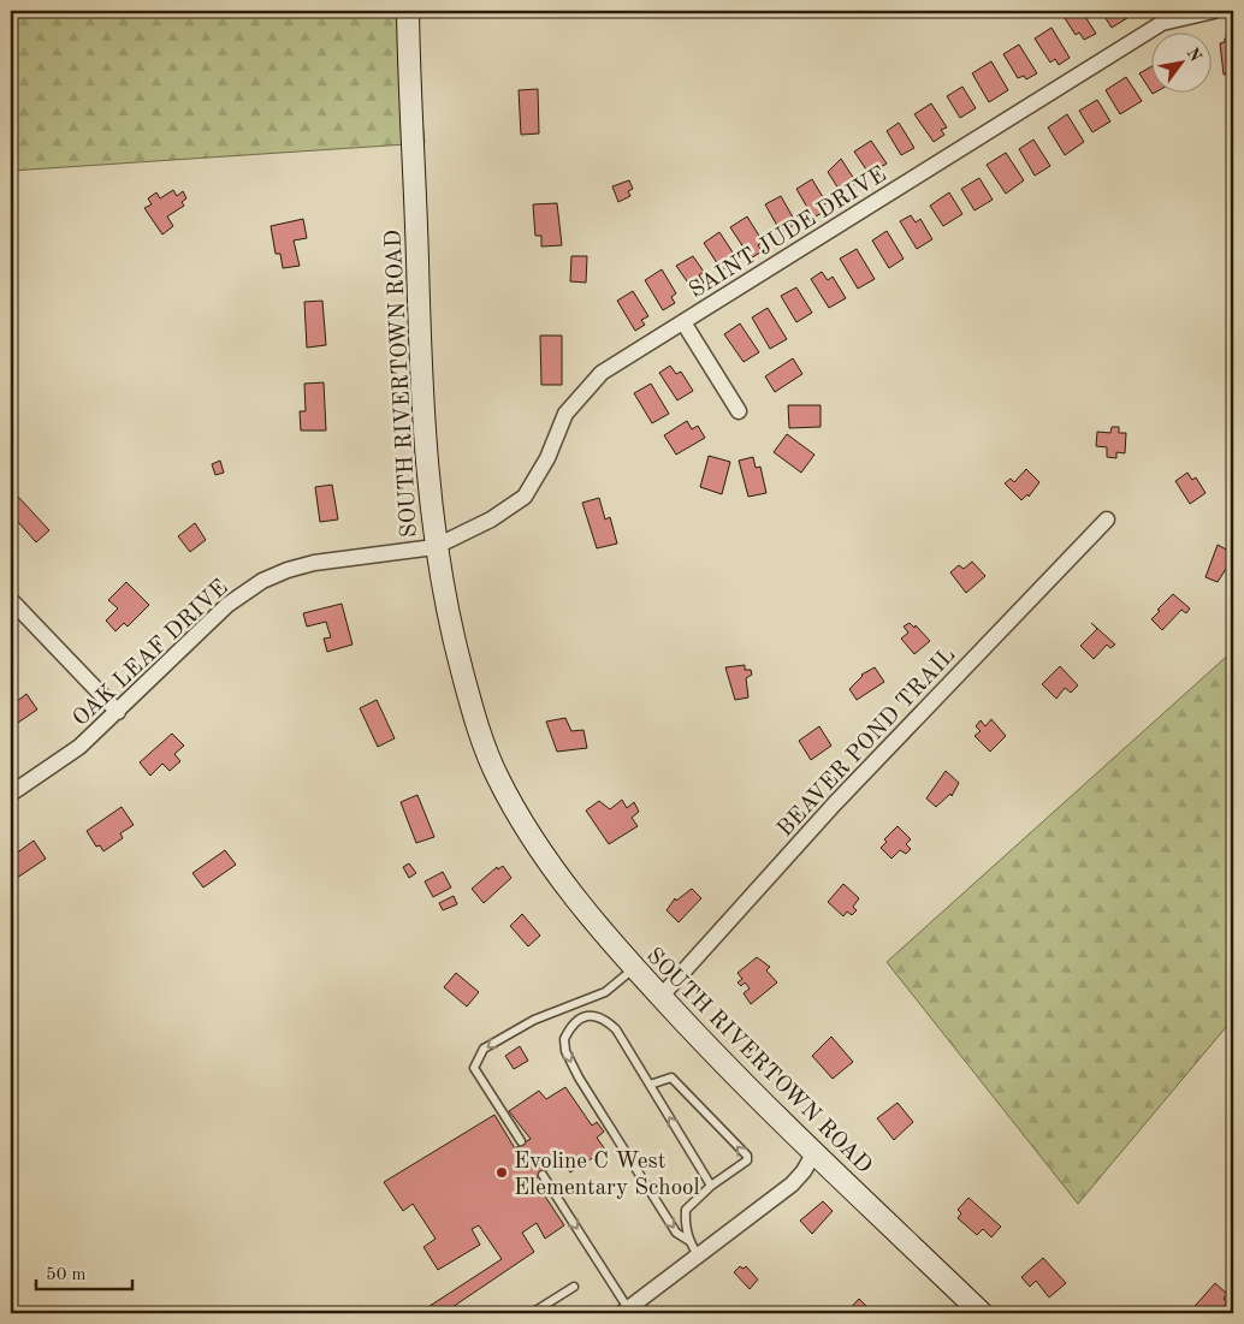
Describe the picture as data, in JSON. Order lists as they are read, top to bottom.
{
  "streets": {
    "main road": ["SOUTH RIVERTOWN ROAD"],
    "street": ["SAINT JUDE DRIVE", "OAK LEAF DRIVE", "BEAVER POND TRAIL"]
  },
  "crossings": [
    ["SAINT JUDE DRIVE", "SOUTH RIVERTOWN ROAD"],
    ["SAINT JUDE DRIVE", "OAK LEAF DRIVE"],
    ["SOUTH RIVERTOWN ROAD", "OAK LEAF DRIVE"],
    ["SOUTH RIVERTOWN ROAD", "BEAVER POND TRAIL"]
  ],
  "places": ["Evoline C West Elementary School"],
  "scale_bar": "50 m",
  "north": "top right"
}
